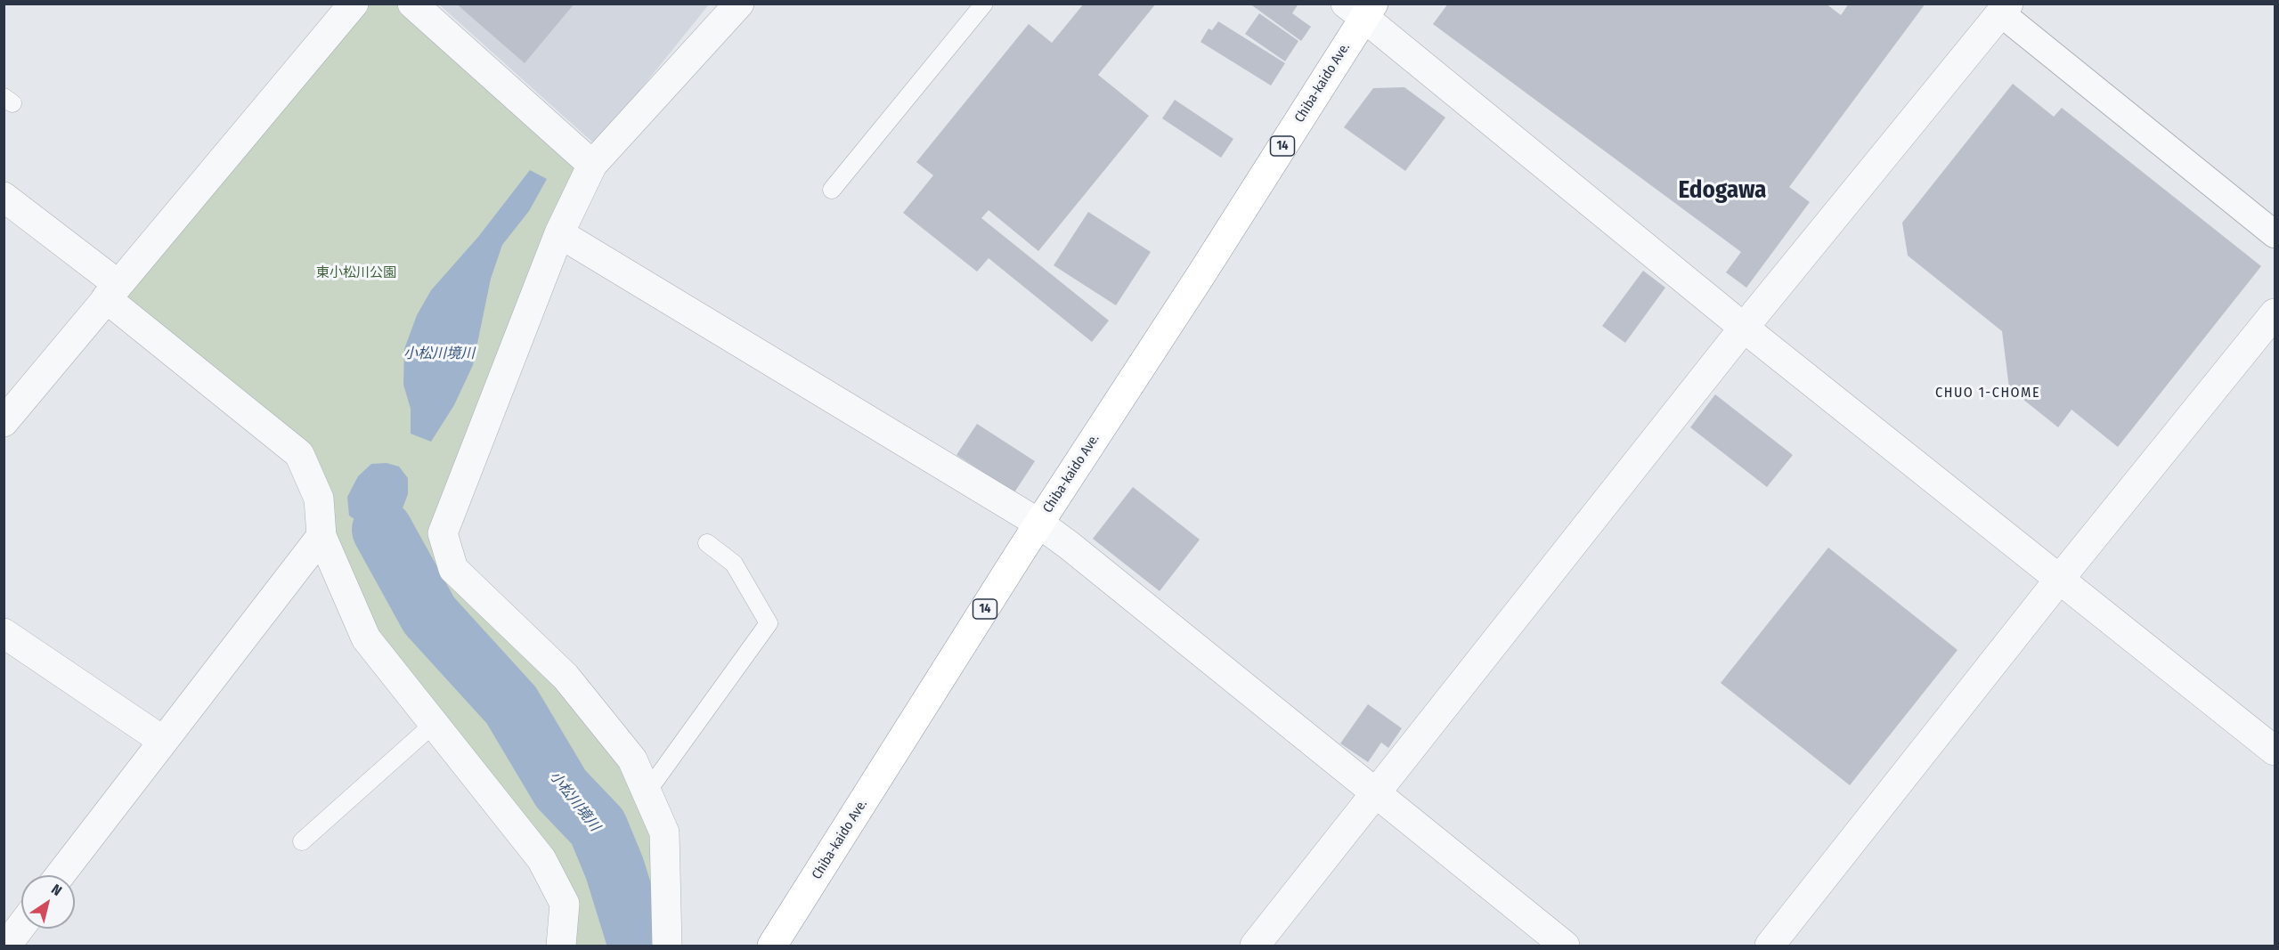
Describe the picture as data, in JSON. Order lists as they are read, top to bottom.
{
  "streets": {
    "highway": ["Chiba-kaido Ave.", "14"]
  },
  "districts": ["Edogawa", "CHUO 1-CHOME"],
  "water": ["小松川境川"],
  "parks": ["東小松川公園"],
  "north": "top right"
}
